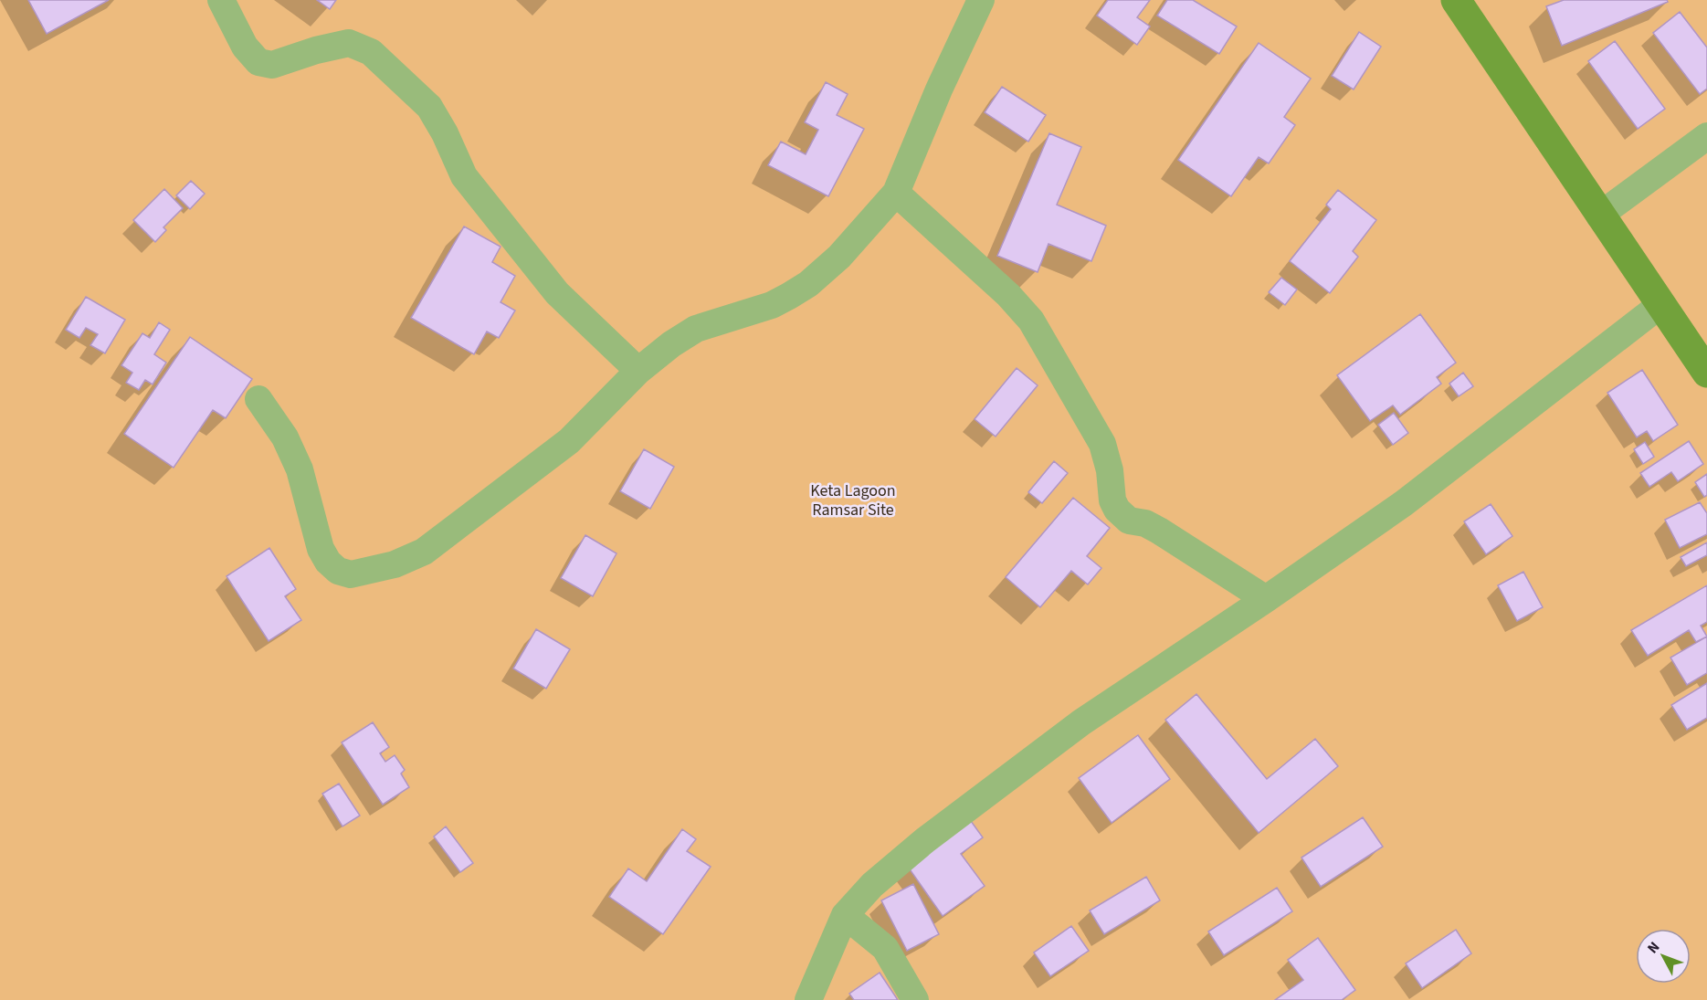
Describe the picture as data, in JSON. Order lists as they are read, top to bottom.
{
  "parks": ["Keta Lagoon Ramsar Site"],
  "north": "top left"
}
